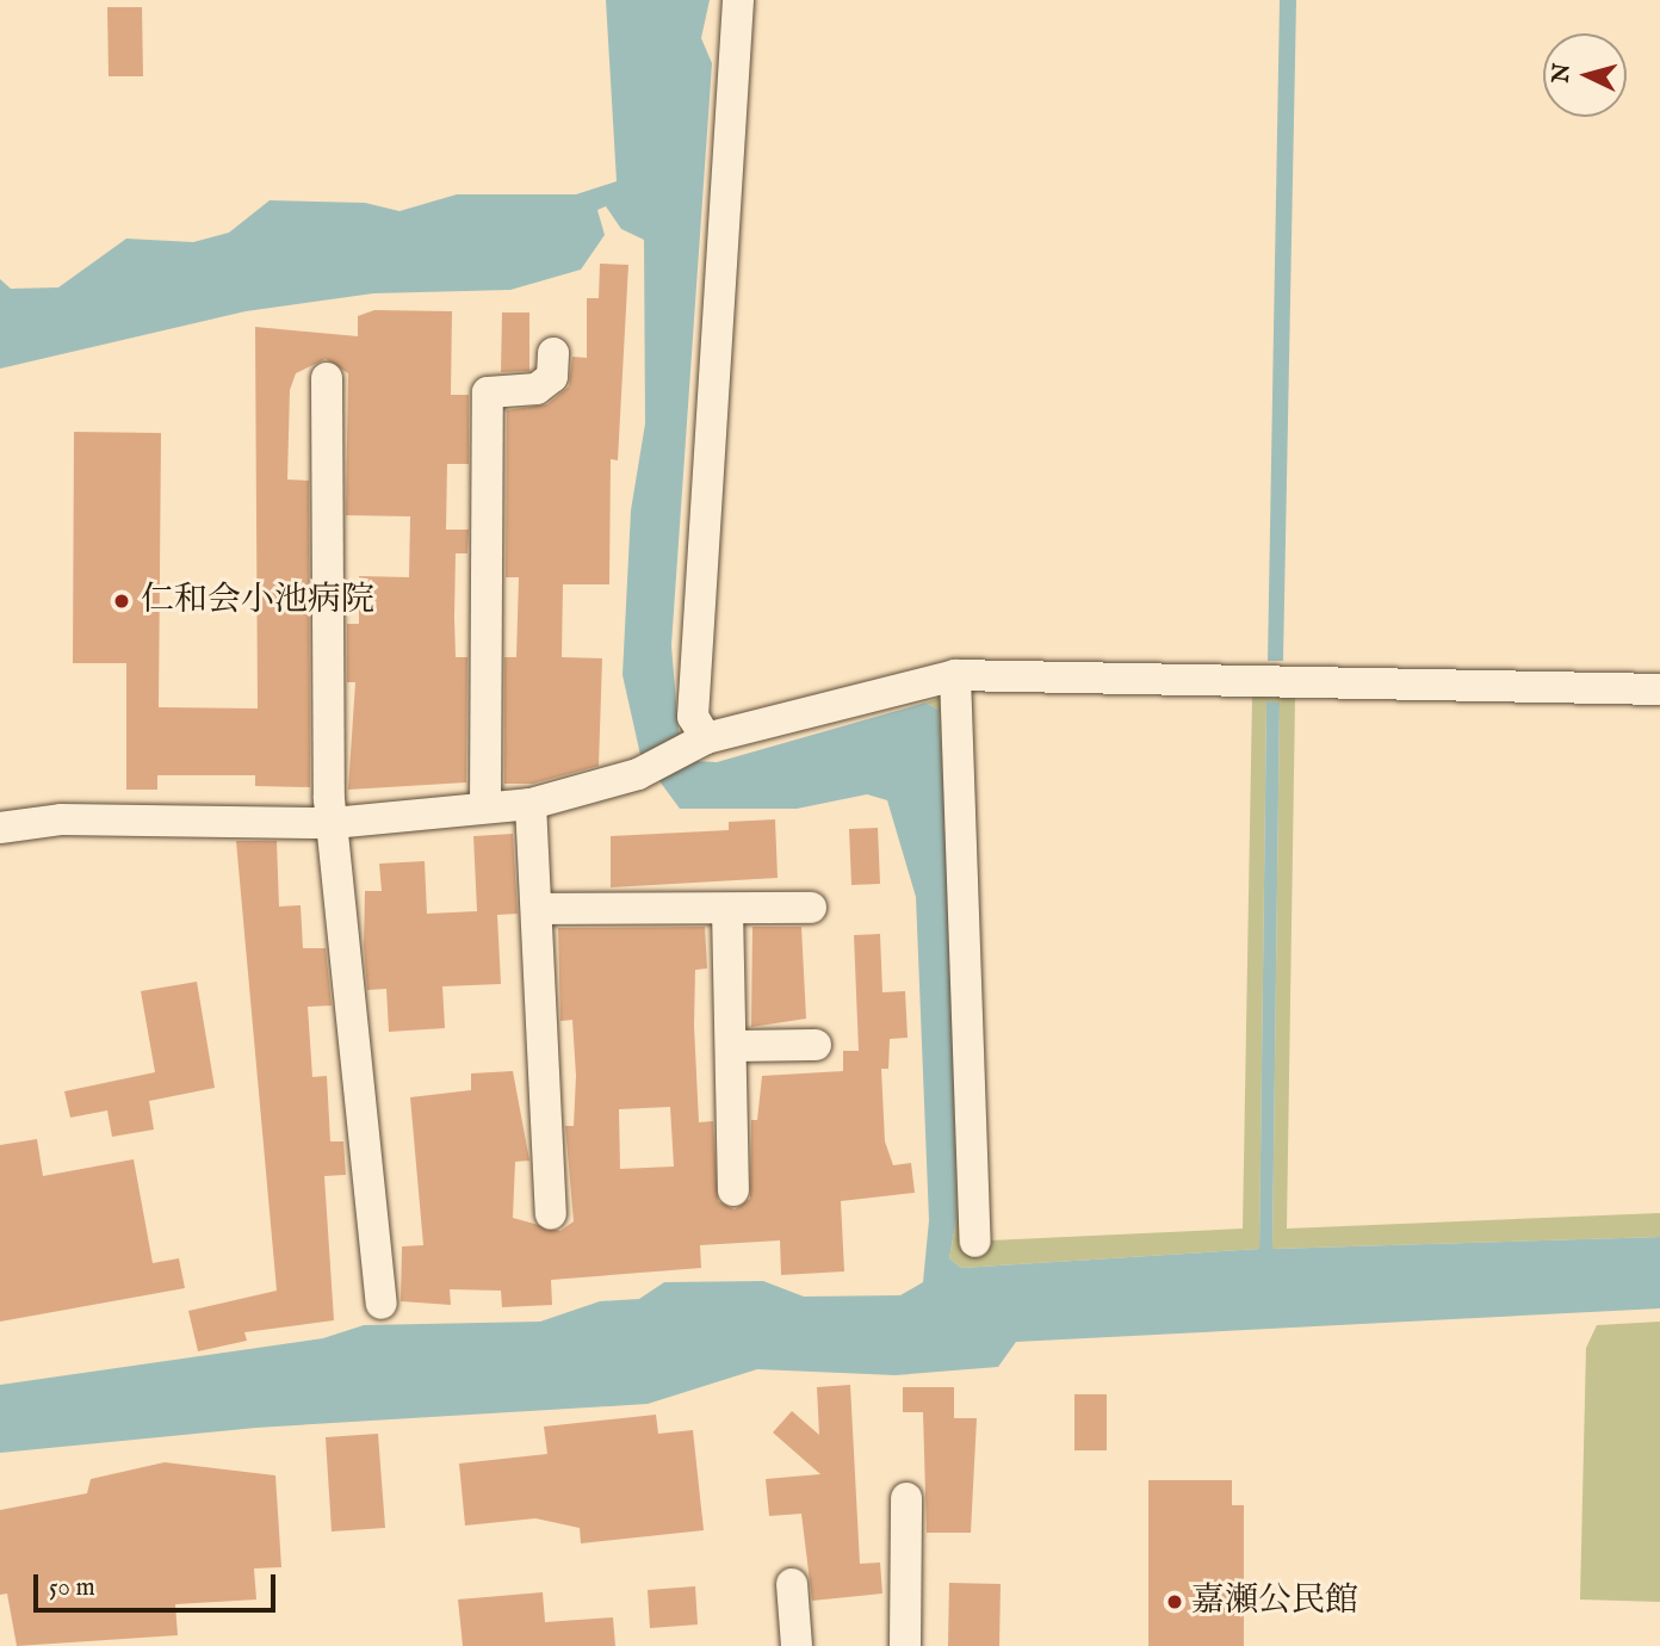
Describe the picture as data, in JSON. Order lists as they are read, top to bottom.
{
  "places": ["仁和会小池病院", "嘉瀬公民館"],
  "scale_bar": "50 m",
  "north": "left"
}
